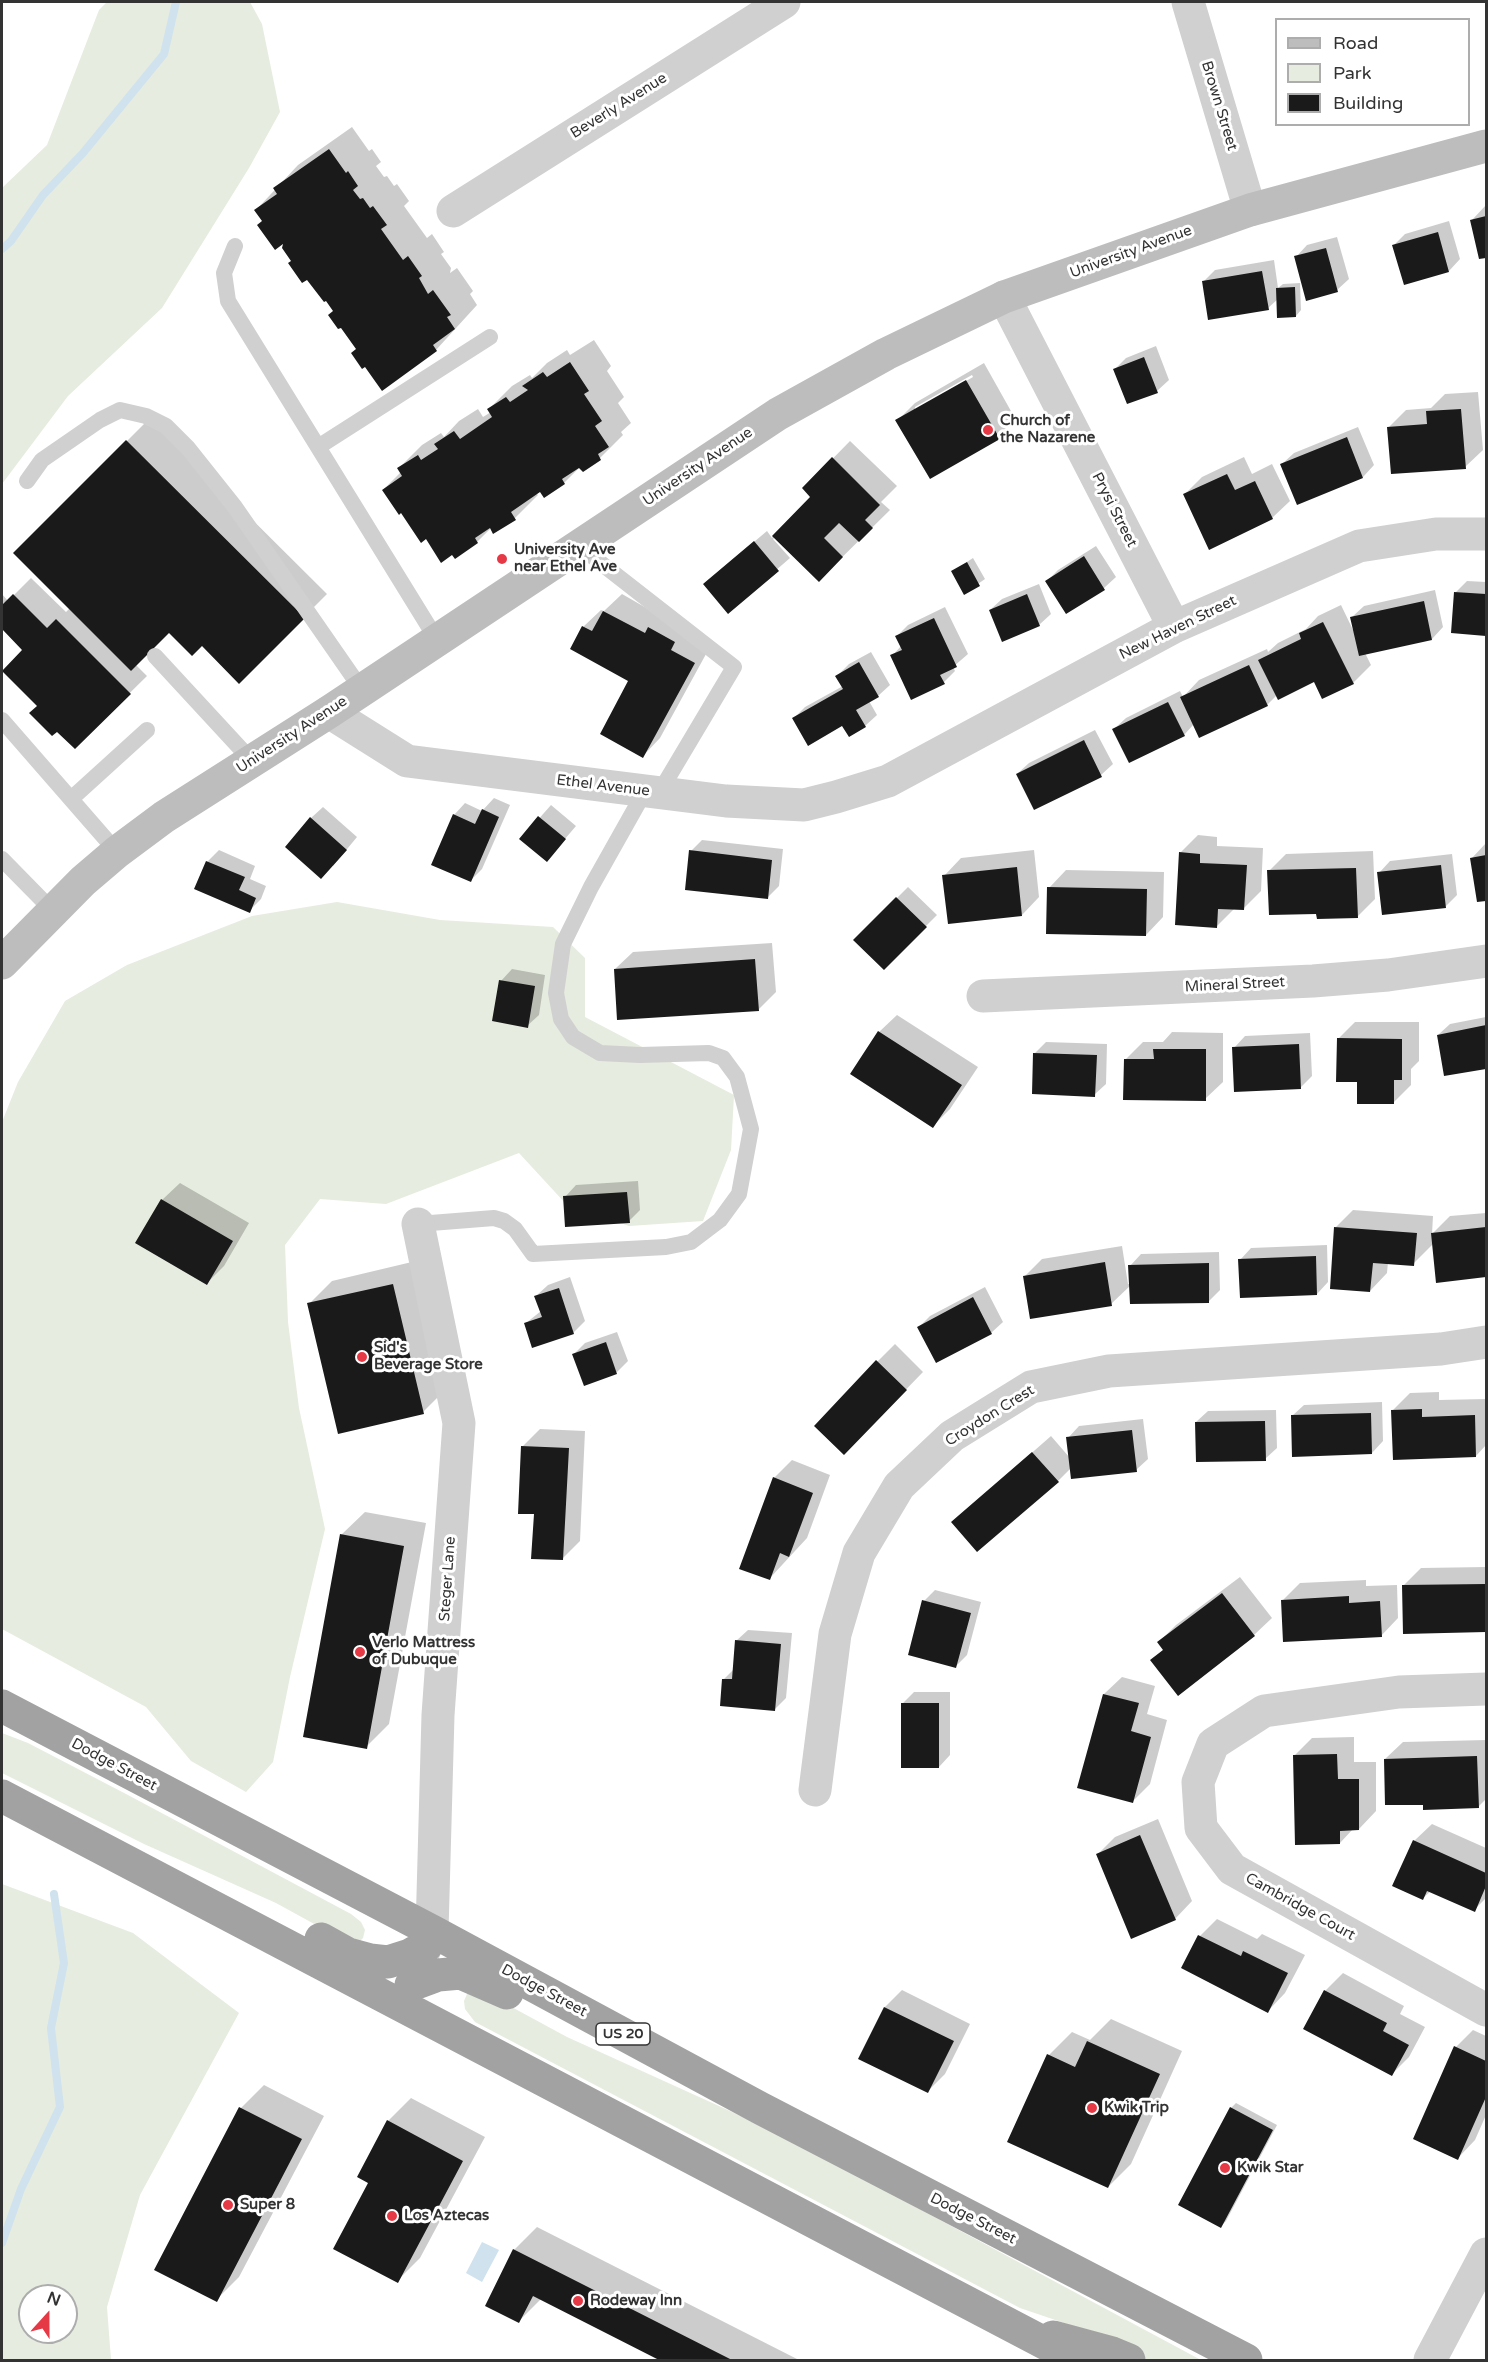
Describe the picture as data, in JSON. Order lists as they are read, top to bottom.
{
  "streets": {
    "highway": ["Dodge Street", "US 20"],
    "main road": ["University Avenue"],
    "street": [
      "Beverly Avenue",
      "Brown Street",
      "Prysi Street",
      "New Haven Street",
      "Ethel Avenue",
      "Mineral Street",
      "Croydon Crest",
      "Steger Lane",
      "Cambridge Court"
    ]
  },
  "crossings": [
    ["Brown Street", "University Avenue"],
    ["University Avenue", "Prysi Street"],
    ["University Avenue", "Ethel Avenue"],
    ["Prysi Street", "New Haven Street"],
    ["New Haven Street", "Ethel Avenue"],
    ["Steger Lane", "Dodge Street"]
  ],
  "places": [
    "Church of the Nazarene",
    "University Ave near Ethel Ave",
    "Sid's Beverage Store",
    "Verlo Mattress of Dubuque",
    "Kwik Trip",
    "Kwik Star",
    "Super 8",
    "Los Aztecas",
    "Rodeway Inn"
  ],
  "legend": ["Road", "Park", "Building"],
  "north": "top"
}
